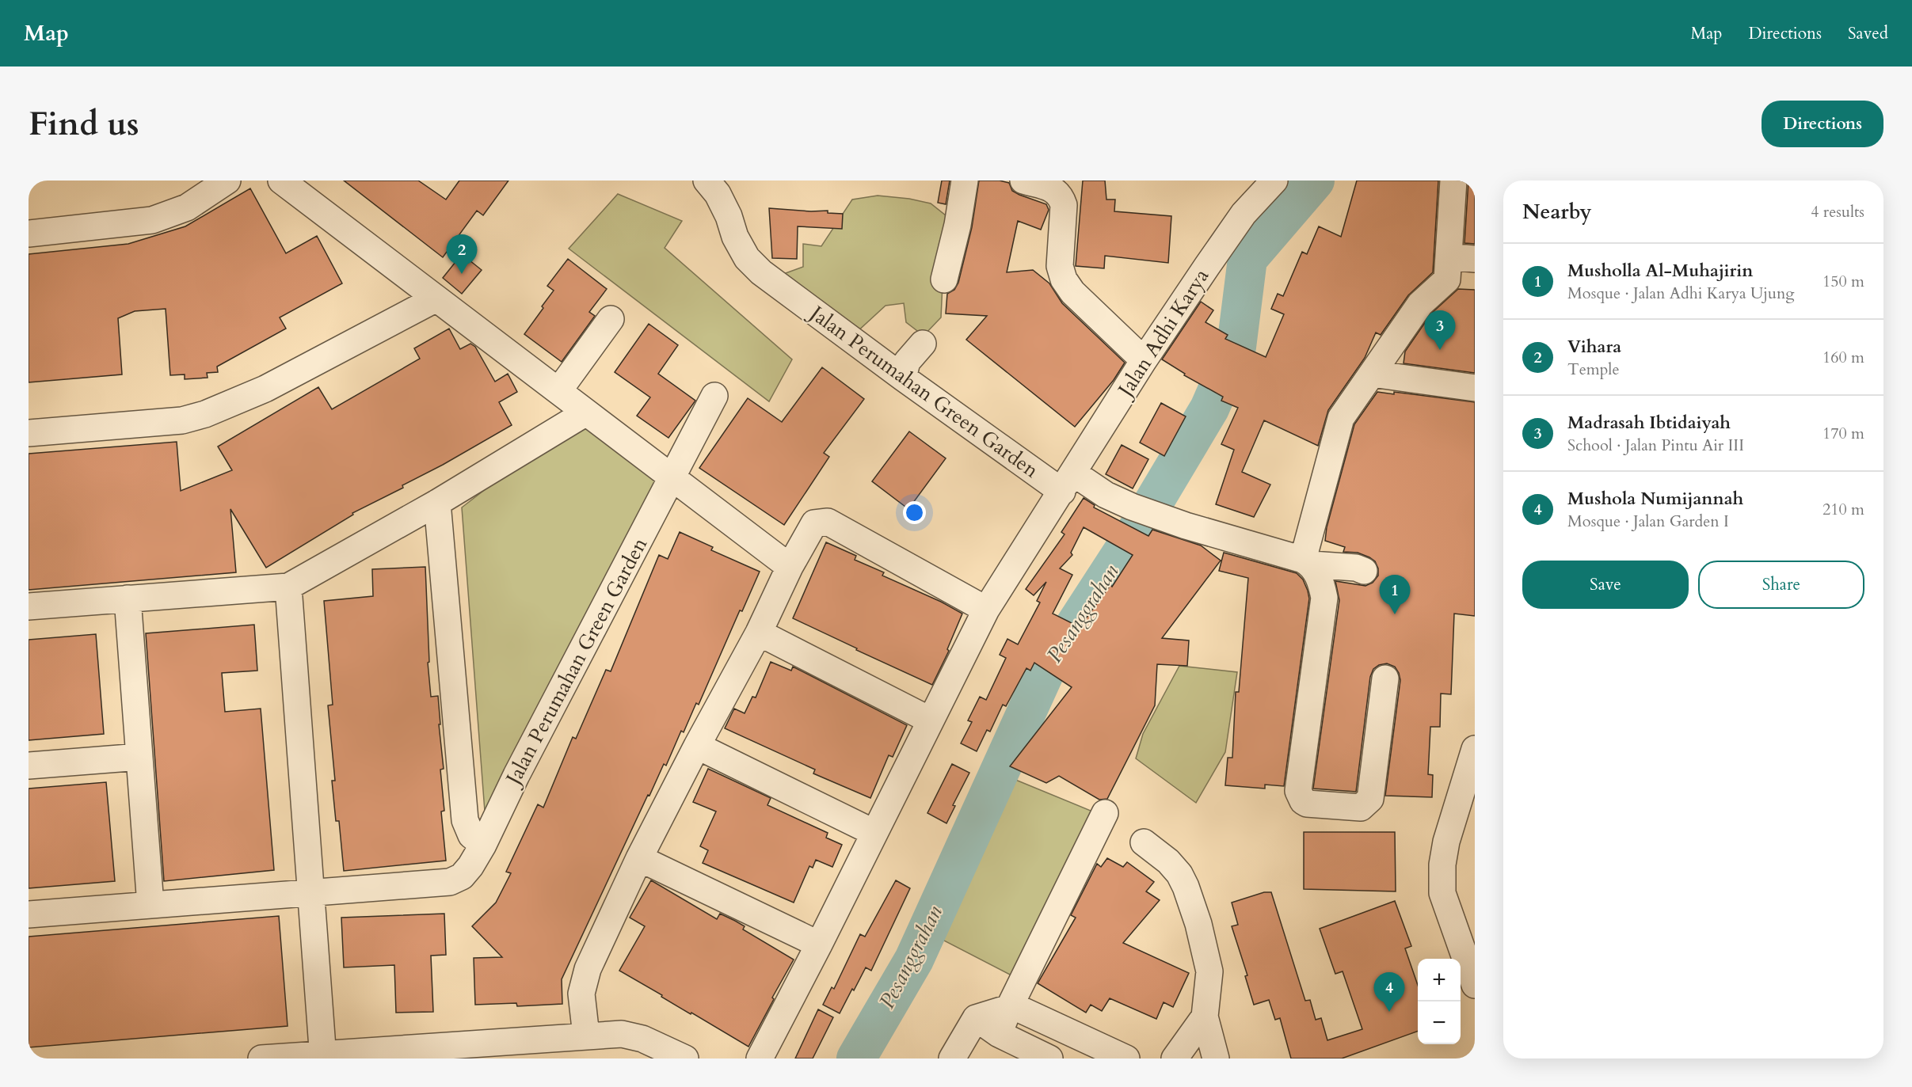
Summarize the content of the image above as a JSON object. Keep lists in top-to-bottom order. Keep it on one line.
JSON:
{"streets":{"street":["Jalan Adhi Karya","Jalan Perumahan Green Garden"]},"crossings":[["Jalan Adhi Karya","Jalan Perumahan Green Garden"]],"water":["Pesanggrahan"],"page":{"header":"Map","nav":["Map","Directions","Saved"],"buttons":["Directions",["Save","Share"]],"title":"Find us","heading":["Nearby","4 results"],"pins":["2","3","1","4"],"list":[{"mark":"1","name":"Musholla Al-Muhajirin","note":"Mosque · Jalan Adhi Karya Ujung","value":"150 m"},{"mark":"2","name":"Vihara","note":"Temple","value":"160 m"},{"mark":"3","name":"Madrasah Ibtidaiyah","note":"School · Jalan Pintu Air III","value":"170 m"},{"mark":"4","name":"Mushola Numijannah","note":"Mosque · Jalan Garden I","value":"210 m"}],"map_buttons":["+","−"]}}
